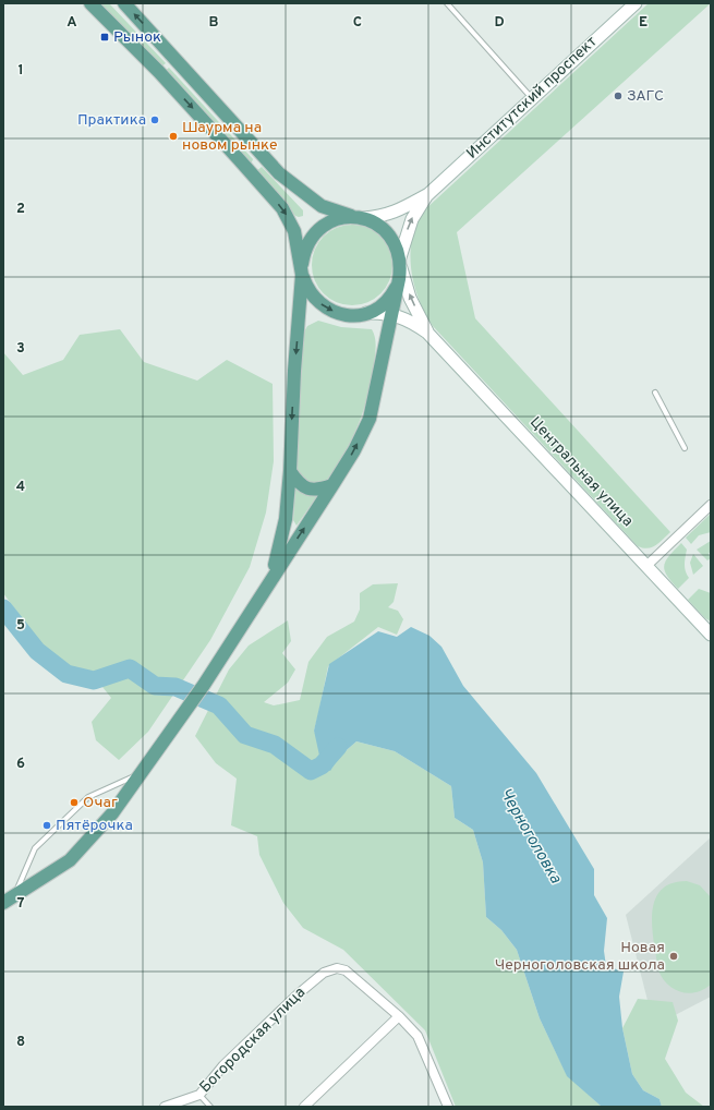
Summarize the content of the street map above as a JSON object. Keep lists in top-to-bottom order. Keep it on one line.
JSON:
{"streets":{"street":["Институтский проспект","Центральная улица","Богородская улица"]},"water":["Черноголовка"],"places":{"transit":["Рынок"],"other":["ЗАГС","Практика","Шаурма на новом рынке","Очаг","Пятёрочка","Новая Черноголовская школа"]},"grid":{"columns":["A","B","C","D","E"],"rows":["1","2","3","4","5","6","7","8"]}}
